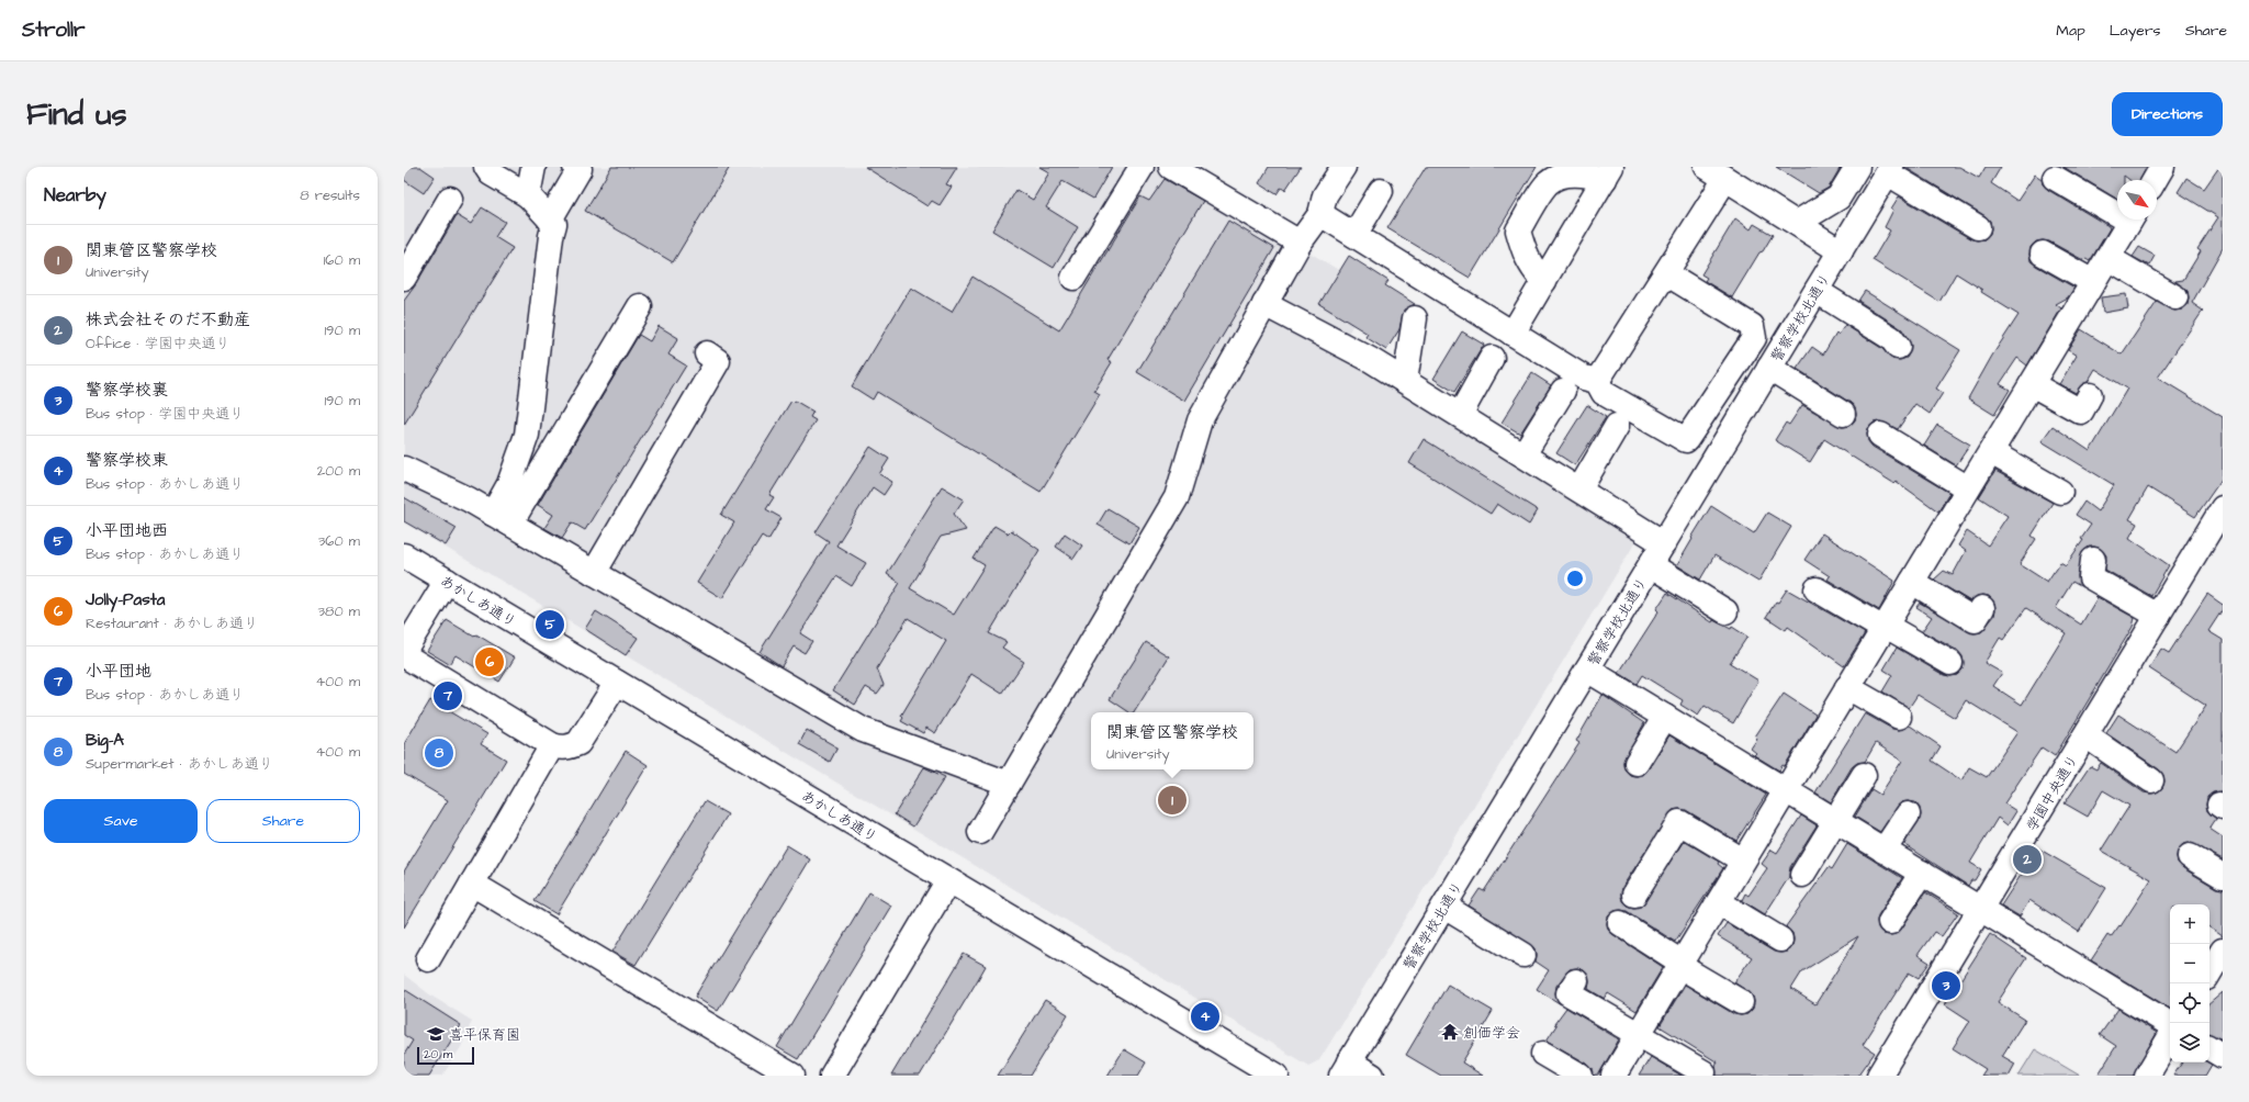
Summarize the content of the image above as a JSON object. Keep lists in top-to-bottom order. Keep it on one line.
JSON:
{"streets":{"street":["警察学校北通り","あかしあ通り","学園中央通り"]},"places":{"temple":["創価学会"],"school or university":["喜平保育園"]},"scale_bar":"20 m","north":"bottom right","page":{"header":"Strollr","nav":["Map","Layers","Share"],"buttons":["Directions",["Save","Share"]],"title":"Find us","heading":["Nearby","8 results"],"list":[{"mark":"1","name":"関東管区警察学校","note":"University","value":"160 m"},{"mark":"2","name":"株式会社そのだ不動産","note":"Office · 学園中央通り","value":"190 m"},{"mark":"3","name":"警察学校裏","note":"Bus stop · 学園中央通り","value":"190 m"},{"mark":"4","name":"警察学校東","note":"Bus stop · あかしあ通り","value":"200 m"},{"mark":"5","name":"小平団地西","note":"Bus stop · あかしあ通り","value":"360 m"},{"mark":"6","name":"Jolly-Pasta","note":"Restaurant · あかしあ通り","value":"380 m"},{"mark":"7","name":"小平団地","note":"Bus stop · あかしあ通り","value":"400 m"},{"mark":"8","name":"Big-A","note":"Supermarket · あかしあ通り","value":"400 m"}],"pins":["5","6","7","8","1","2","3","4"],"popup":["関東管区警察学校","University"],"map_buttons":["+","−"],"scale":"20 m"}}
